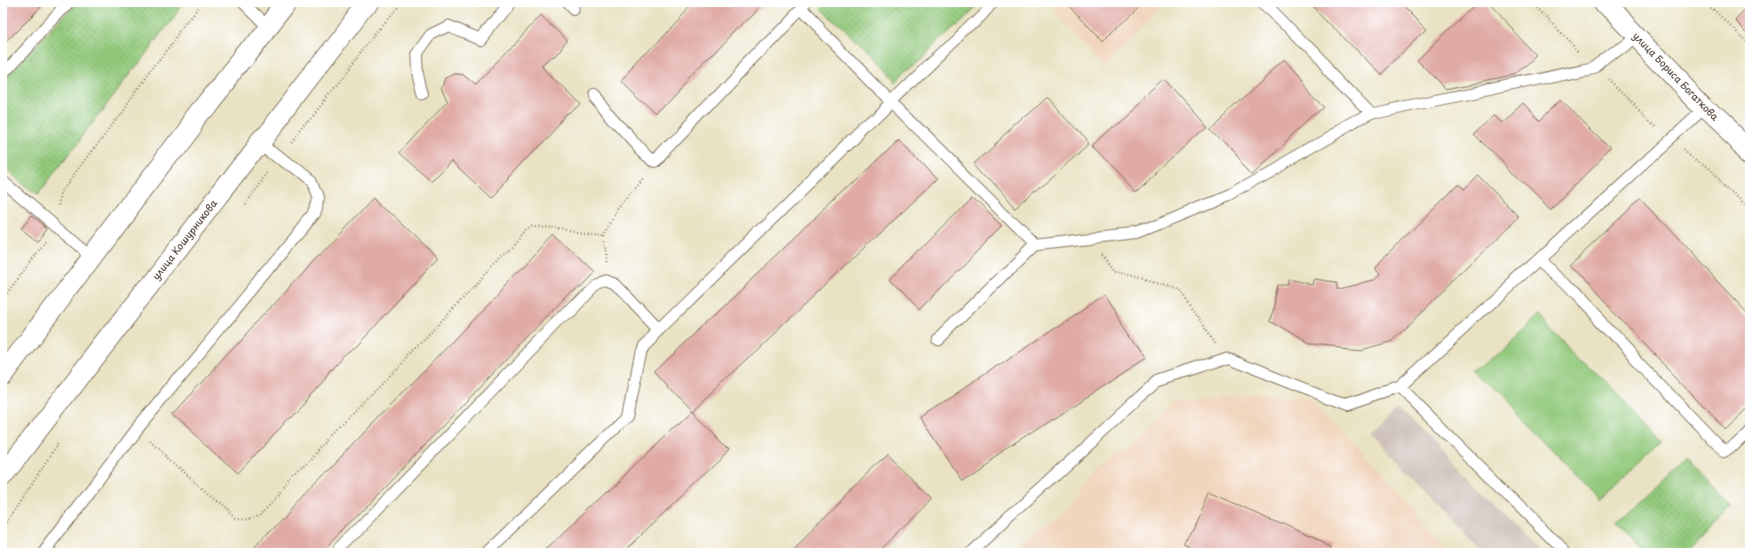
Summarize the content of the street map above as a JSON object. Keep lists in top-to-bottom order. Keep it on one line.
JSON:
{"streets":{"main road":["улица Бориса Богаткова","улица Кошурникова"]}}
